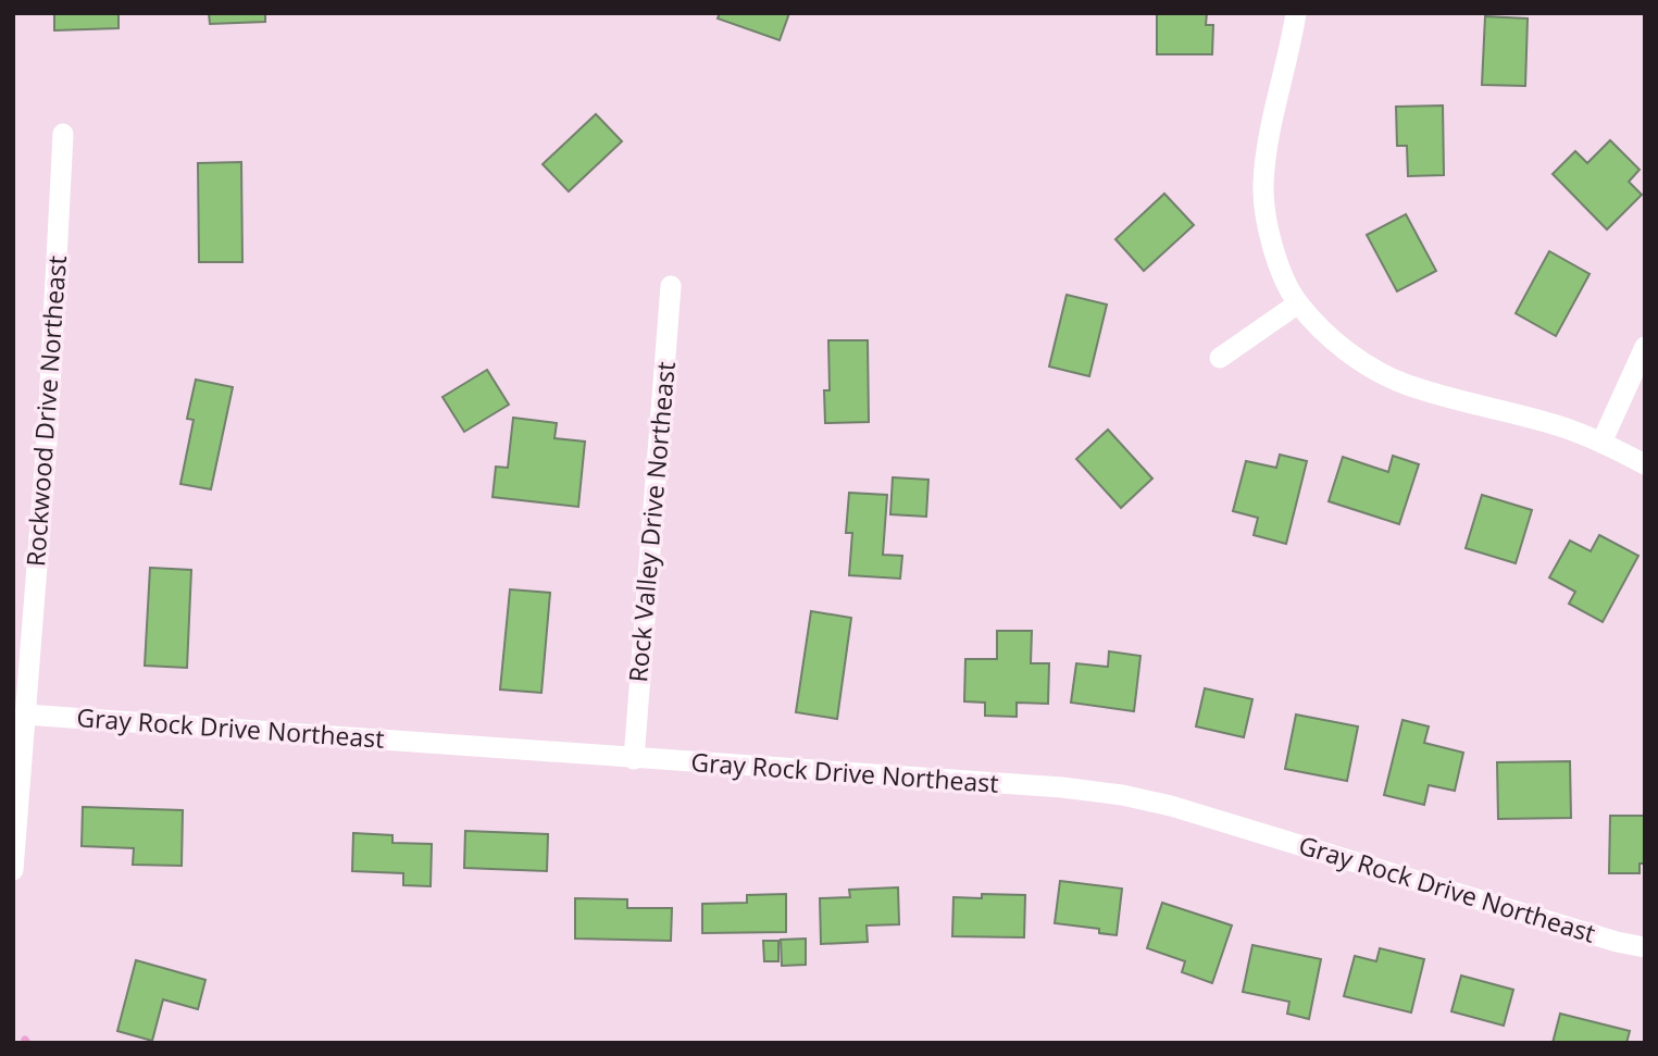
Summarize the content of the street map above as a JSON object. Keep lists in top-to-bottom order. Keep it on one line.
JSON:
{"streets":{"street":["Rockwood Drive Northeast","Rock Valley Drive Northeast","Gray Rock Drive Northeast"]},"crossings":[["Rockwood Drive Northeast","Gray Rock Drive Northeast"],["Rock Valley Drive Northeast","Gray Rock Drive Northeast"]]}
